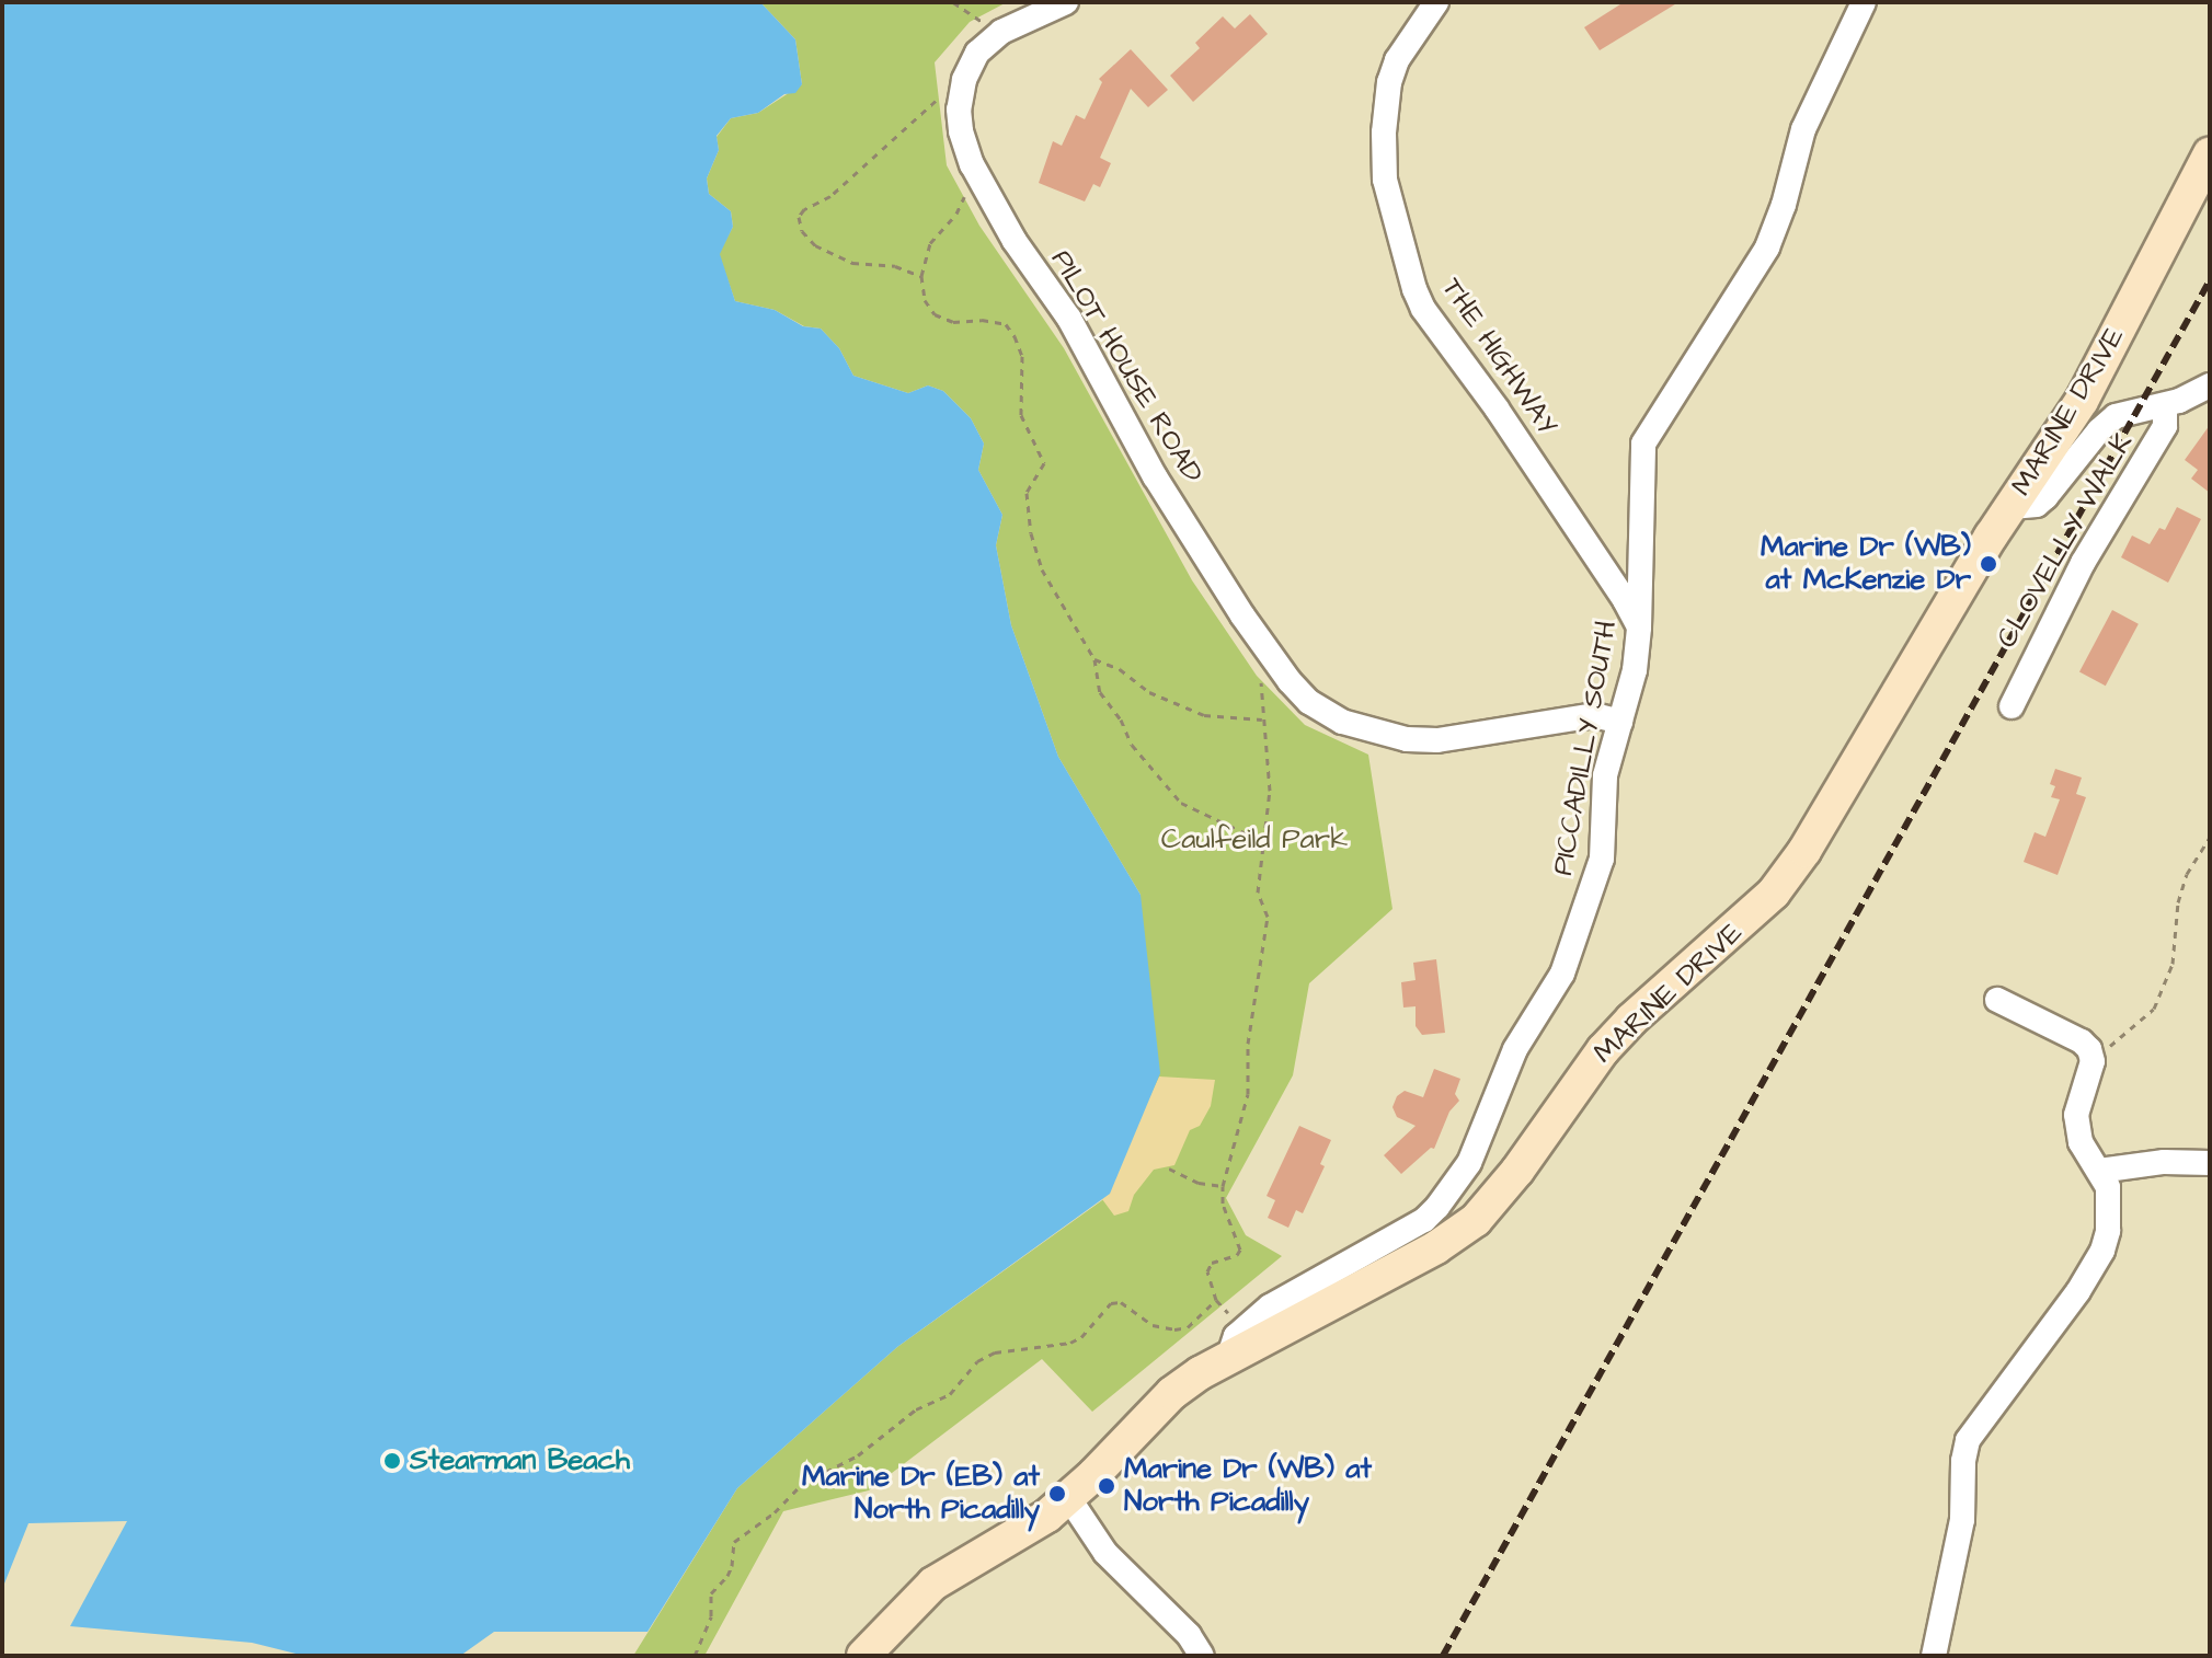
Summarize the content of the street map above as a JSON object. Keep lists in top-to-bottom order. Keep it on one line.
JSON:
{"streets":{"main road":["MARINE DRIVE"],"street":["THE HIGHWAY","PILOT HOUSE ROAD","CLOVELLY WALK","PICCADILLY SOUTH"]},"crossings":[["THE HIGHWAY","PICCADILLY SOUTH"],["PILOT HOUSE ROAD","PICCADILLY SOUTH"],["MARINE DRIVE","PICCADILLY SOUTH"]],"parks":["Caulfeild Park"],"places":["Marine Dr (WB) at McKenzie Dr","Stearman Beach","Marine Dr (WB) at North Picadilly","Marine Dr (EB) at North Picadilly"]}
